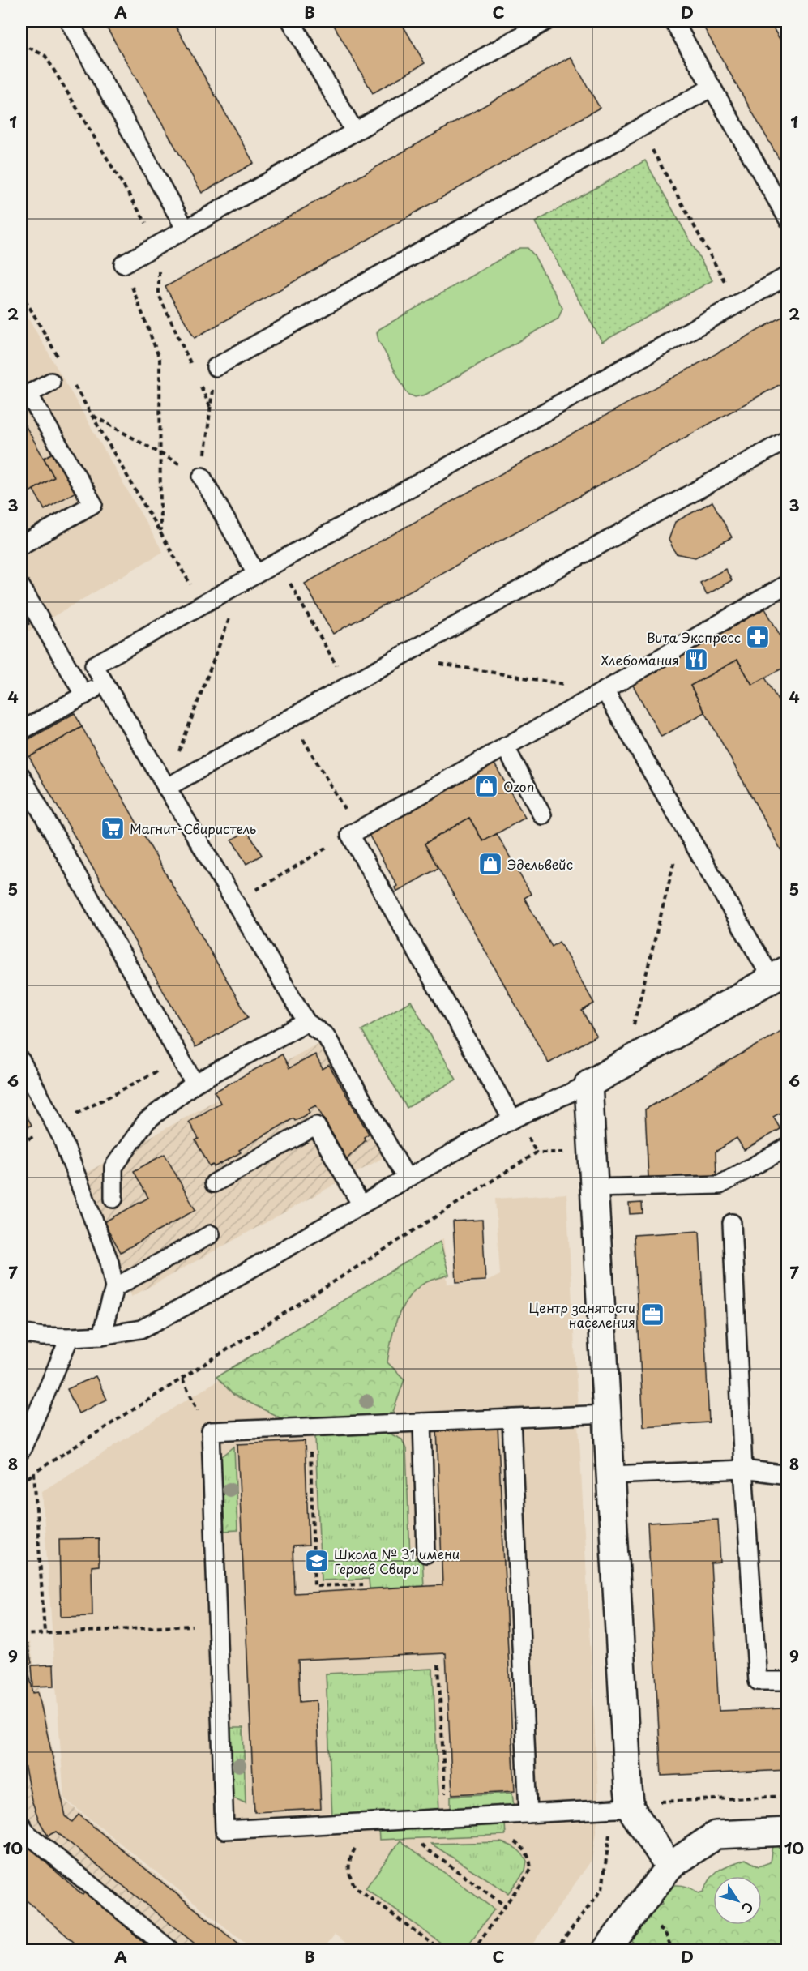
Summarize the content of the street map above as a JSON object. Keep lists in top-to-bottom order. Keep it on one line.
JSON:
{"places":{"pharmacy":["Вита Экспресс"],"restaurant":["Хлебомания"],"shop":["Ozon","Эдельвейс"],"supermarket":["Магнит-Свиристель"],"office":["Центр занятости населения"],"school or university":["Школа № 31 имени Героев Свири"]},"north":"bottom right","grid":{"columns":["A","B","C","D"],"rows":["1","2","3","4","5","6","7","8","9","10"]}}
